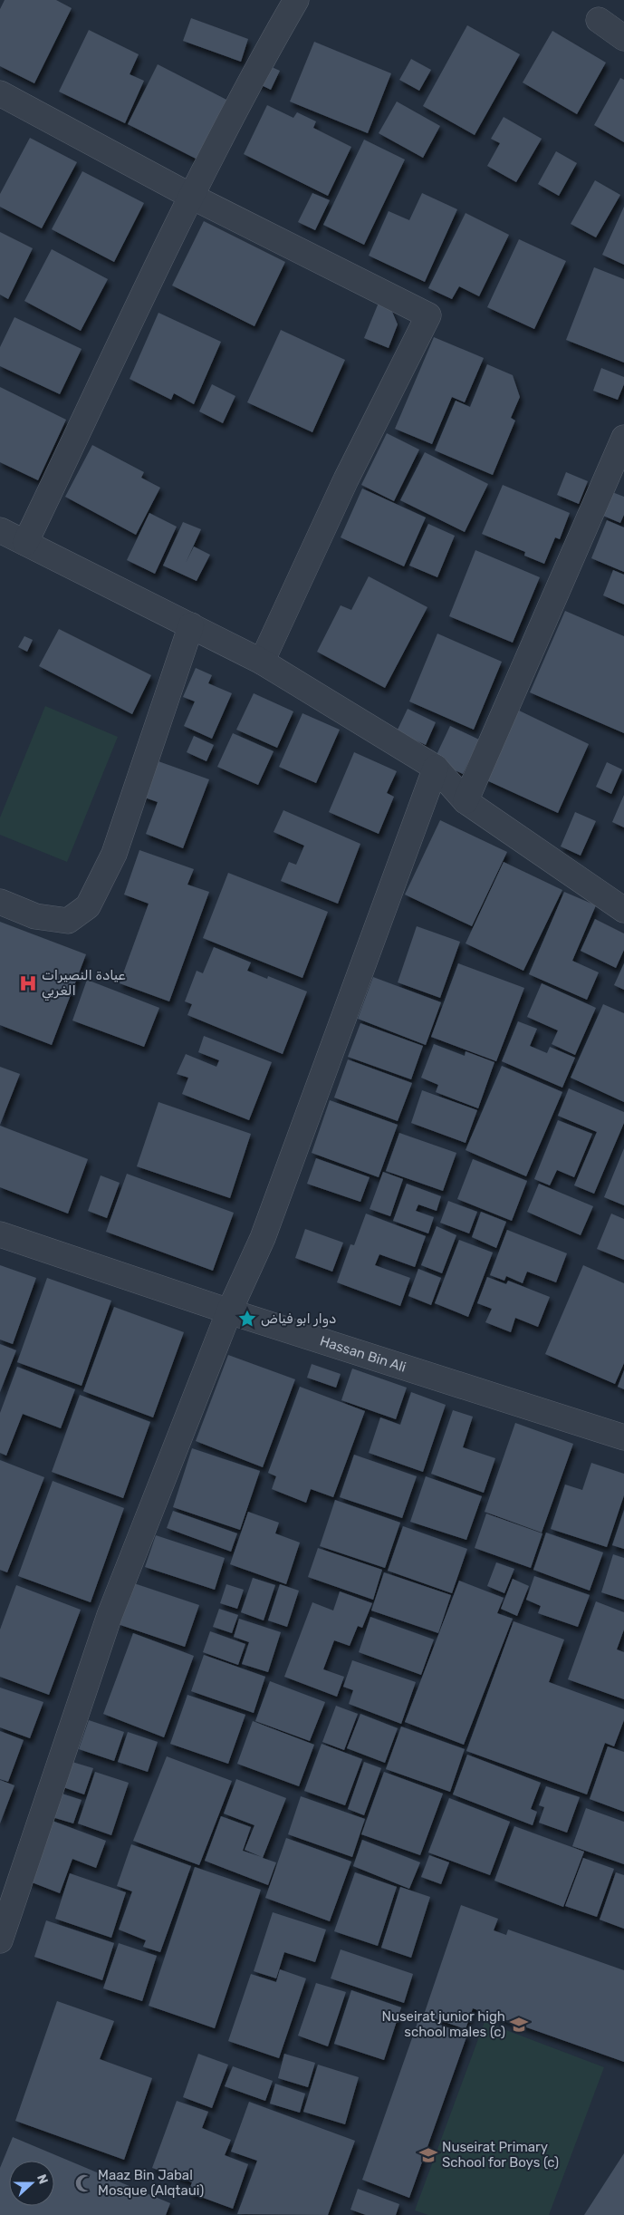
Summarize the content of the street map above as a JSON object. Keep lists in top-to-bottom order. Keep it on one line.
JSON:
{"streets":{"street":["Hassan Bin Ali"]},"places":{"hospital":["عيادة النصيرات الغربي"],"place":["دوار ابو فياض"],"school or university":["Nuseirat junior high school males (c)","Nuseirat Primary School for Boys (c)"],"mosque":["Maaz Bin Jabal Mosque (Alqtaui)"]},"north":"right"}
